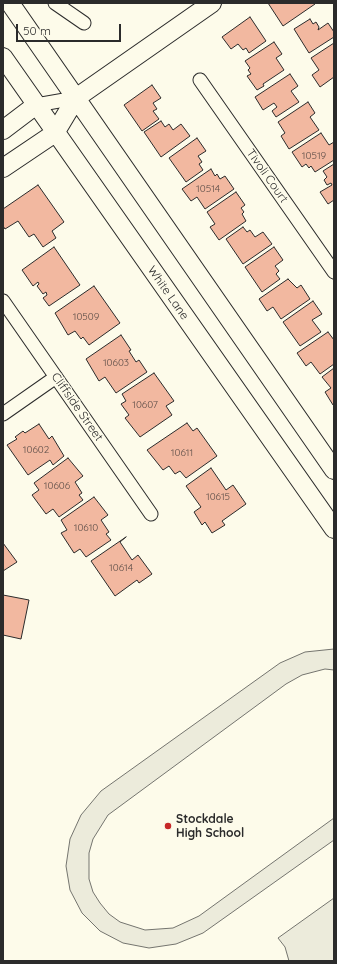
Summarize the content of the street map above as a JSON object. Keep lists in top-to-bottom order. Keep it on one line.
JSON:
{"streets":{"main road":["White Lane"],"street":["Tivoli Court","Cliffside Street"]},"places":["Stockdale High School"],"house_numbers":["10519","10514","10509","10603","10607","10602","10611","10606","10615","10610","10614"],"scale_bar":"50 m"}
